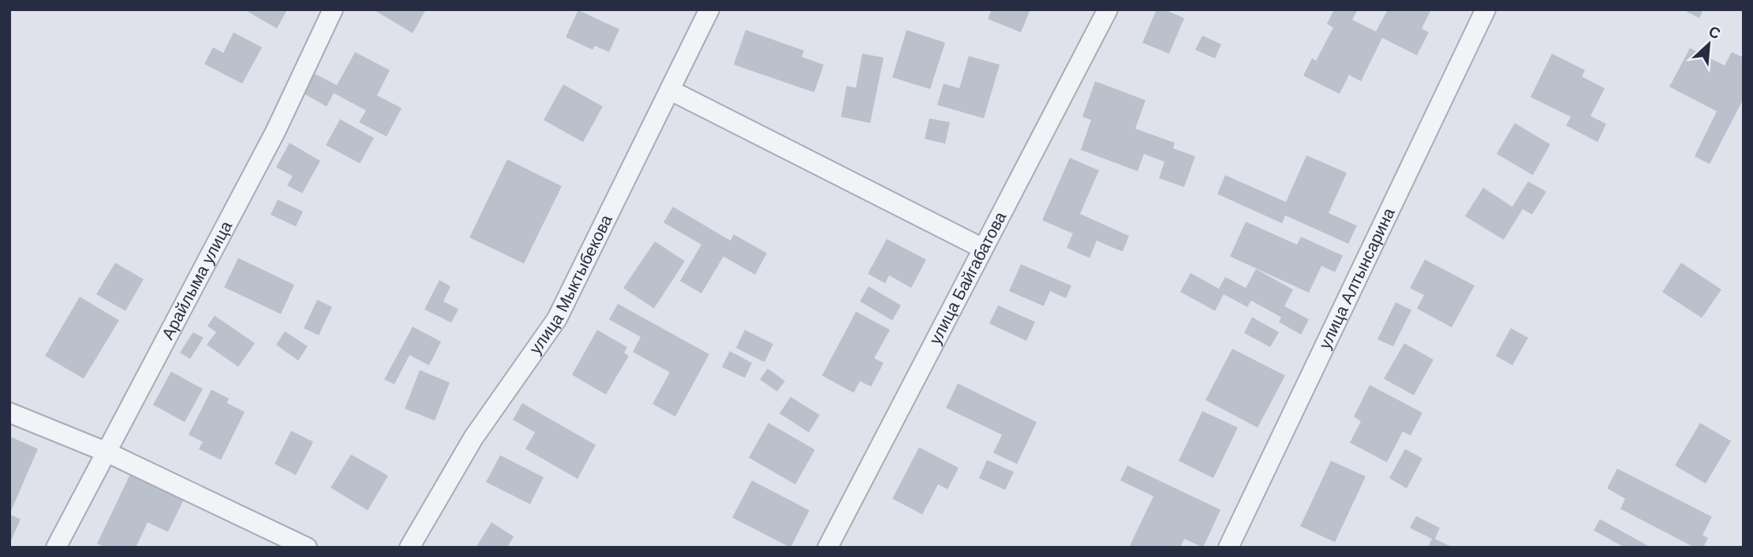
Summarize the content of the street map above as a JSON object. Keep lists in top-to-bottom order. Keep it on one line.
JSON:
{"streets":{"street":["улица Байгабатова","улица Алтынсарина","Арайлыма улица","улица Мыктыбекова"]},"north":"top right"}
